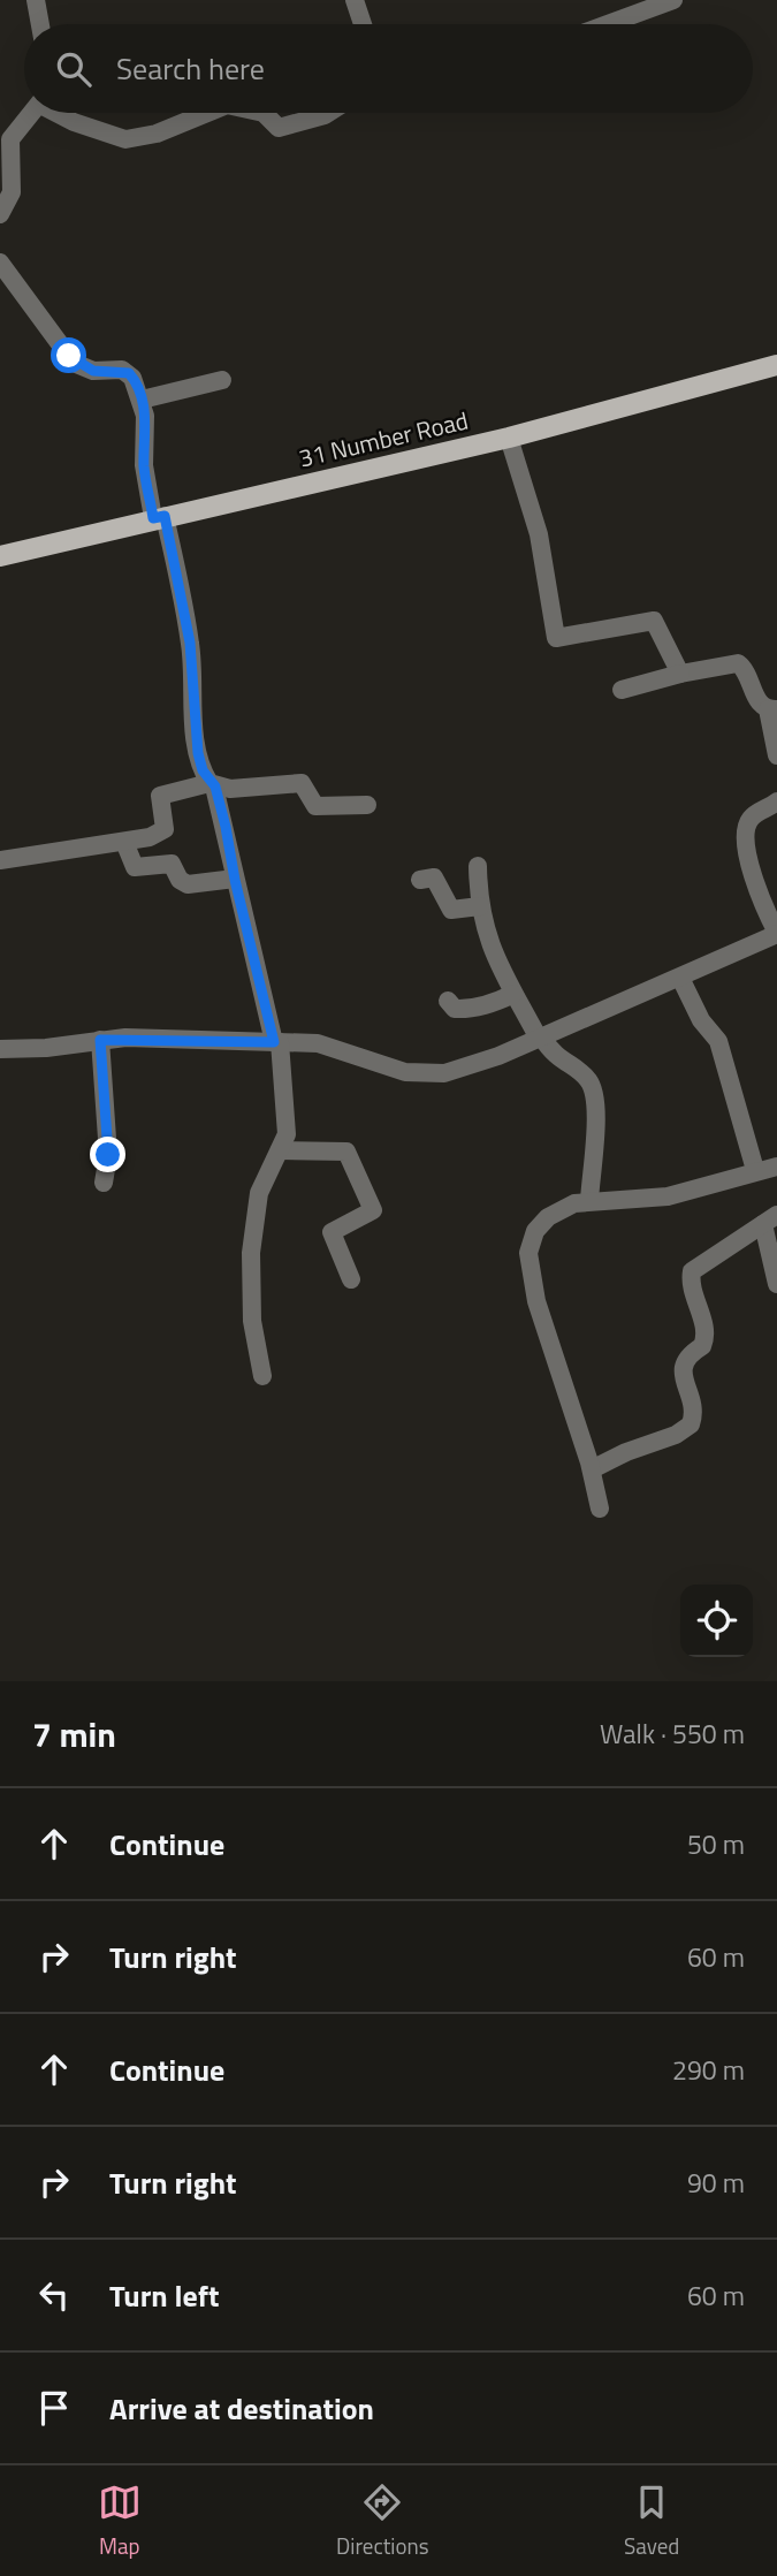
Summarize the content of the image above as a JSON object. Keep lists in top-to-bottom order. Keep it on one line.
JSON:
{"streets":{"main road":["31 Number Road"]},"page":{"search":"Search here","heading":["7 min","Walk · 550 m"],"list":[["Continue","50 m"],["Turn right","60 m"],["Continue","290 m"],["Turn right","90 m"],["Turn left","60 m"],"Arrive at destination"],"nav":["Map","Directions","Saved"]}}
